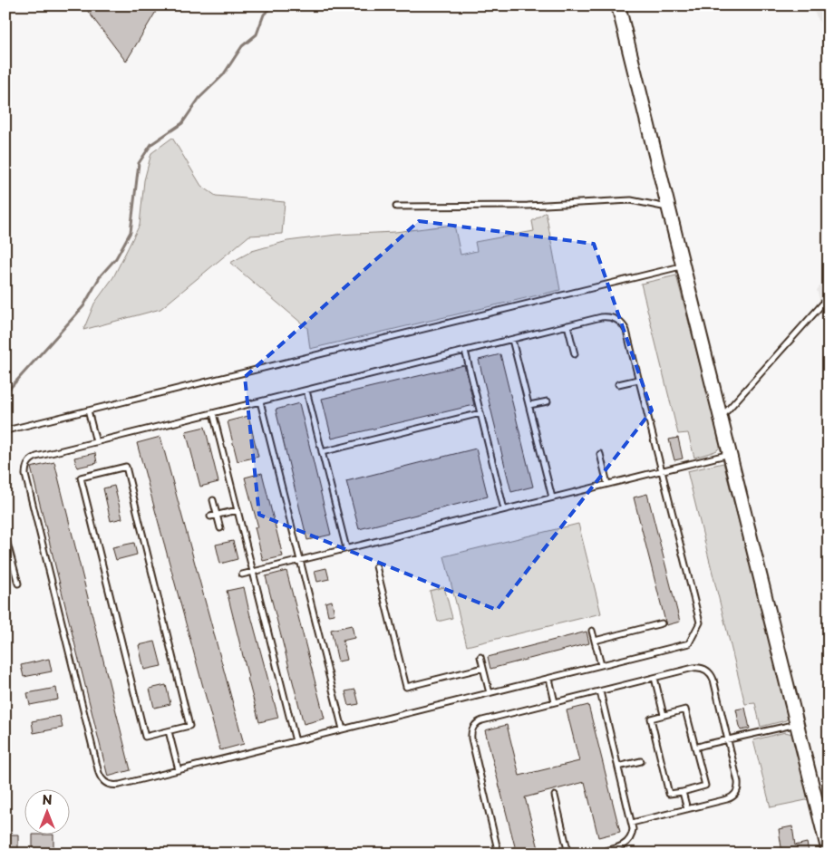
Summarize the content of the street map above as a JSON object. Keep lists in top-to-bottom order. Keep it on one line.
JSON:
{"north":"top"}
